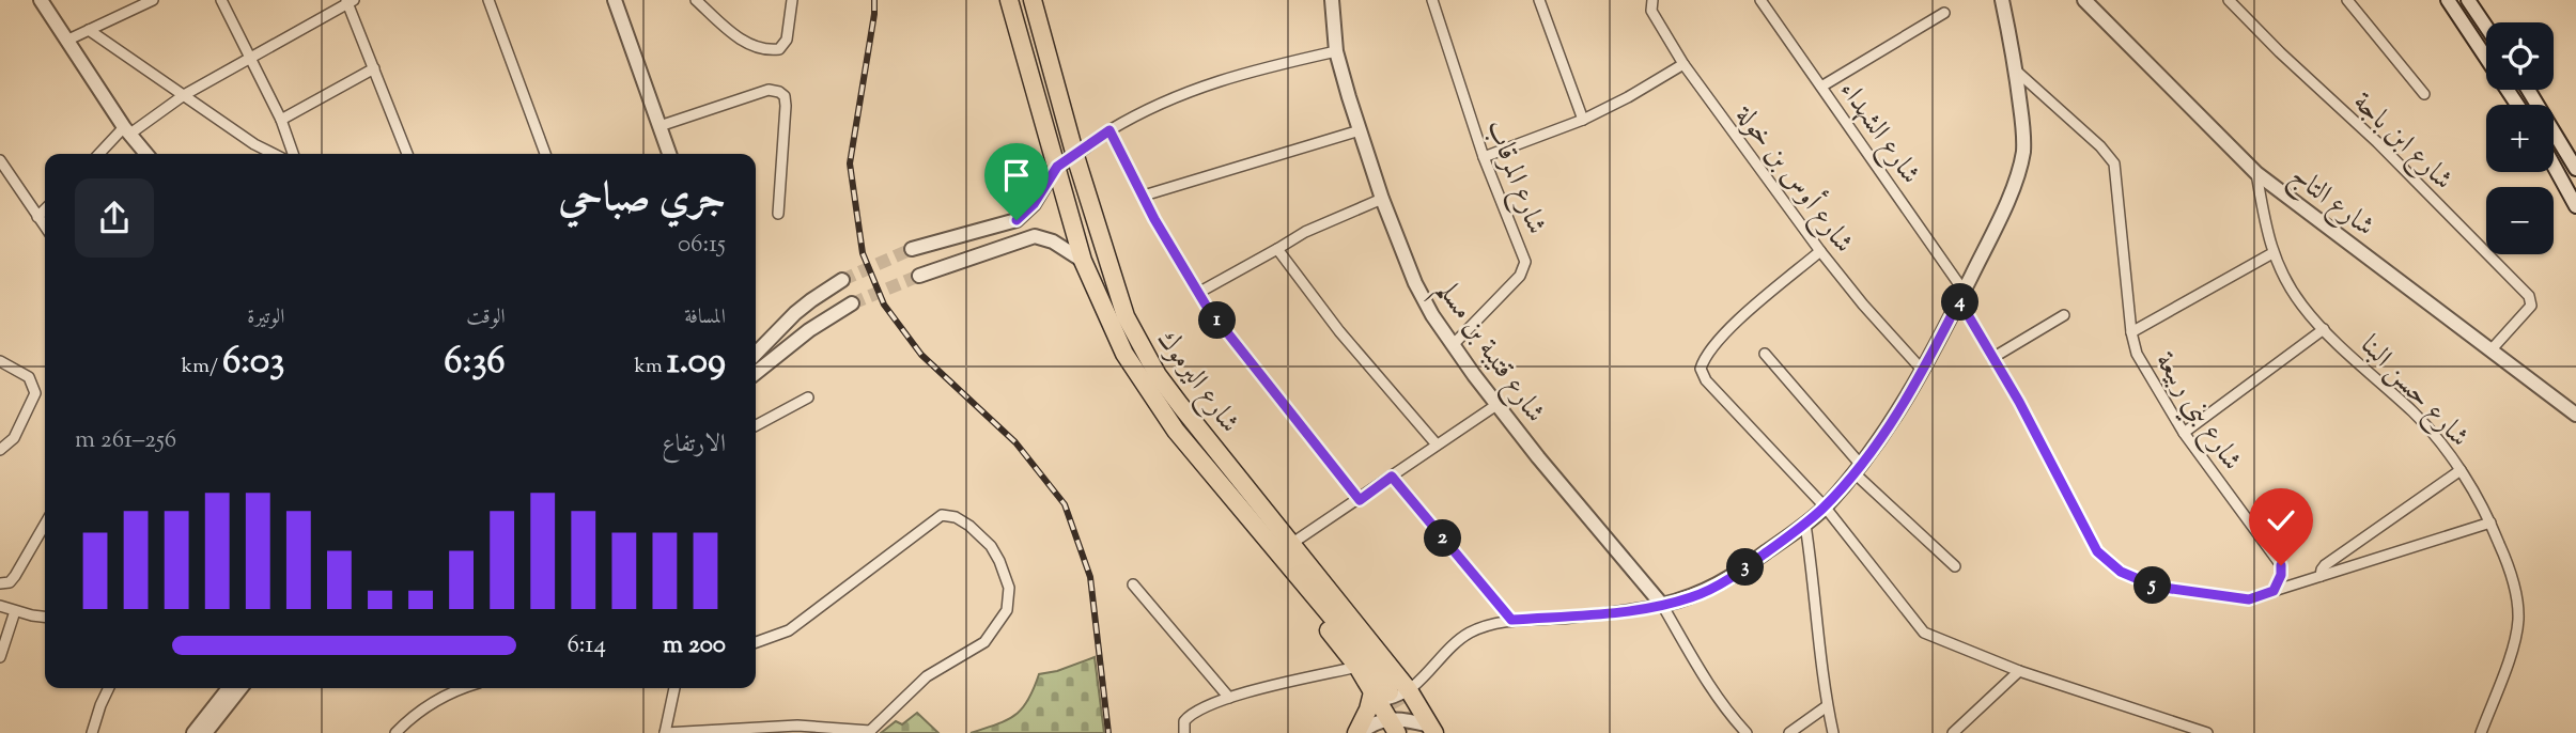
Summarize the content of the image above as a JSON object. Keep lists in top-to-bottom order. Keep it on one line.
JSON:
{"streets":{"highway":["شارع اليرموك"],"street":["شارع الشهداء","شارع ابن باجة","شارع المرقاب","شارع أوس بن خولة","شارع التاج","شارع قتيبة بن مسلم","شارع حسن البنا","شارع بني ربيعة"]},"crossings":[["شارع ابن باجة","شارع التاج"],["شارع المرقاب","شارع قتيبة بن مسلم"],["شارع التاج","شارع حسن البنا"]],"page":{"map_buttons":["+","−"],"heading":["جري صباحي","06:15"],"stats":[["المسافة","1.09 km"],["الوقت","6:36"],["الوتيرة","6:03 /km"]],"pins":["4","1","2","3","5"],"chart":["الارتفاع","256–261 m"],"list":[{"name":"200 m","note":"6:14"}]}}
